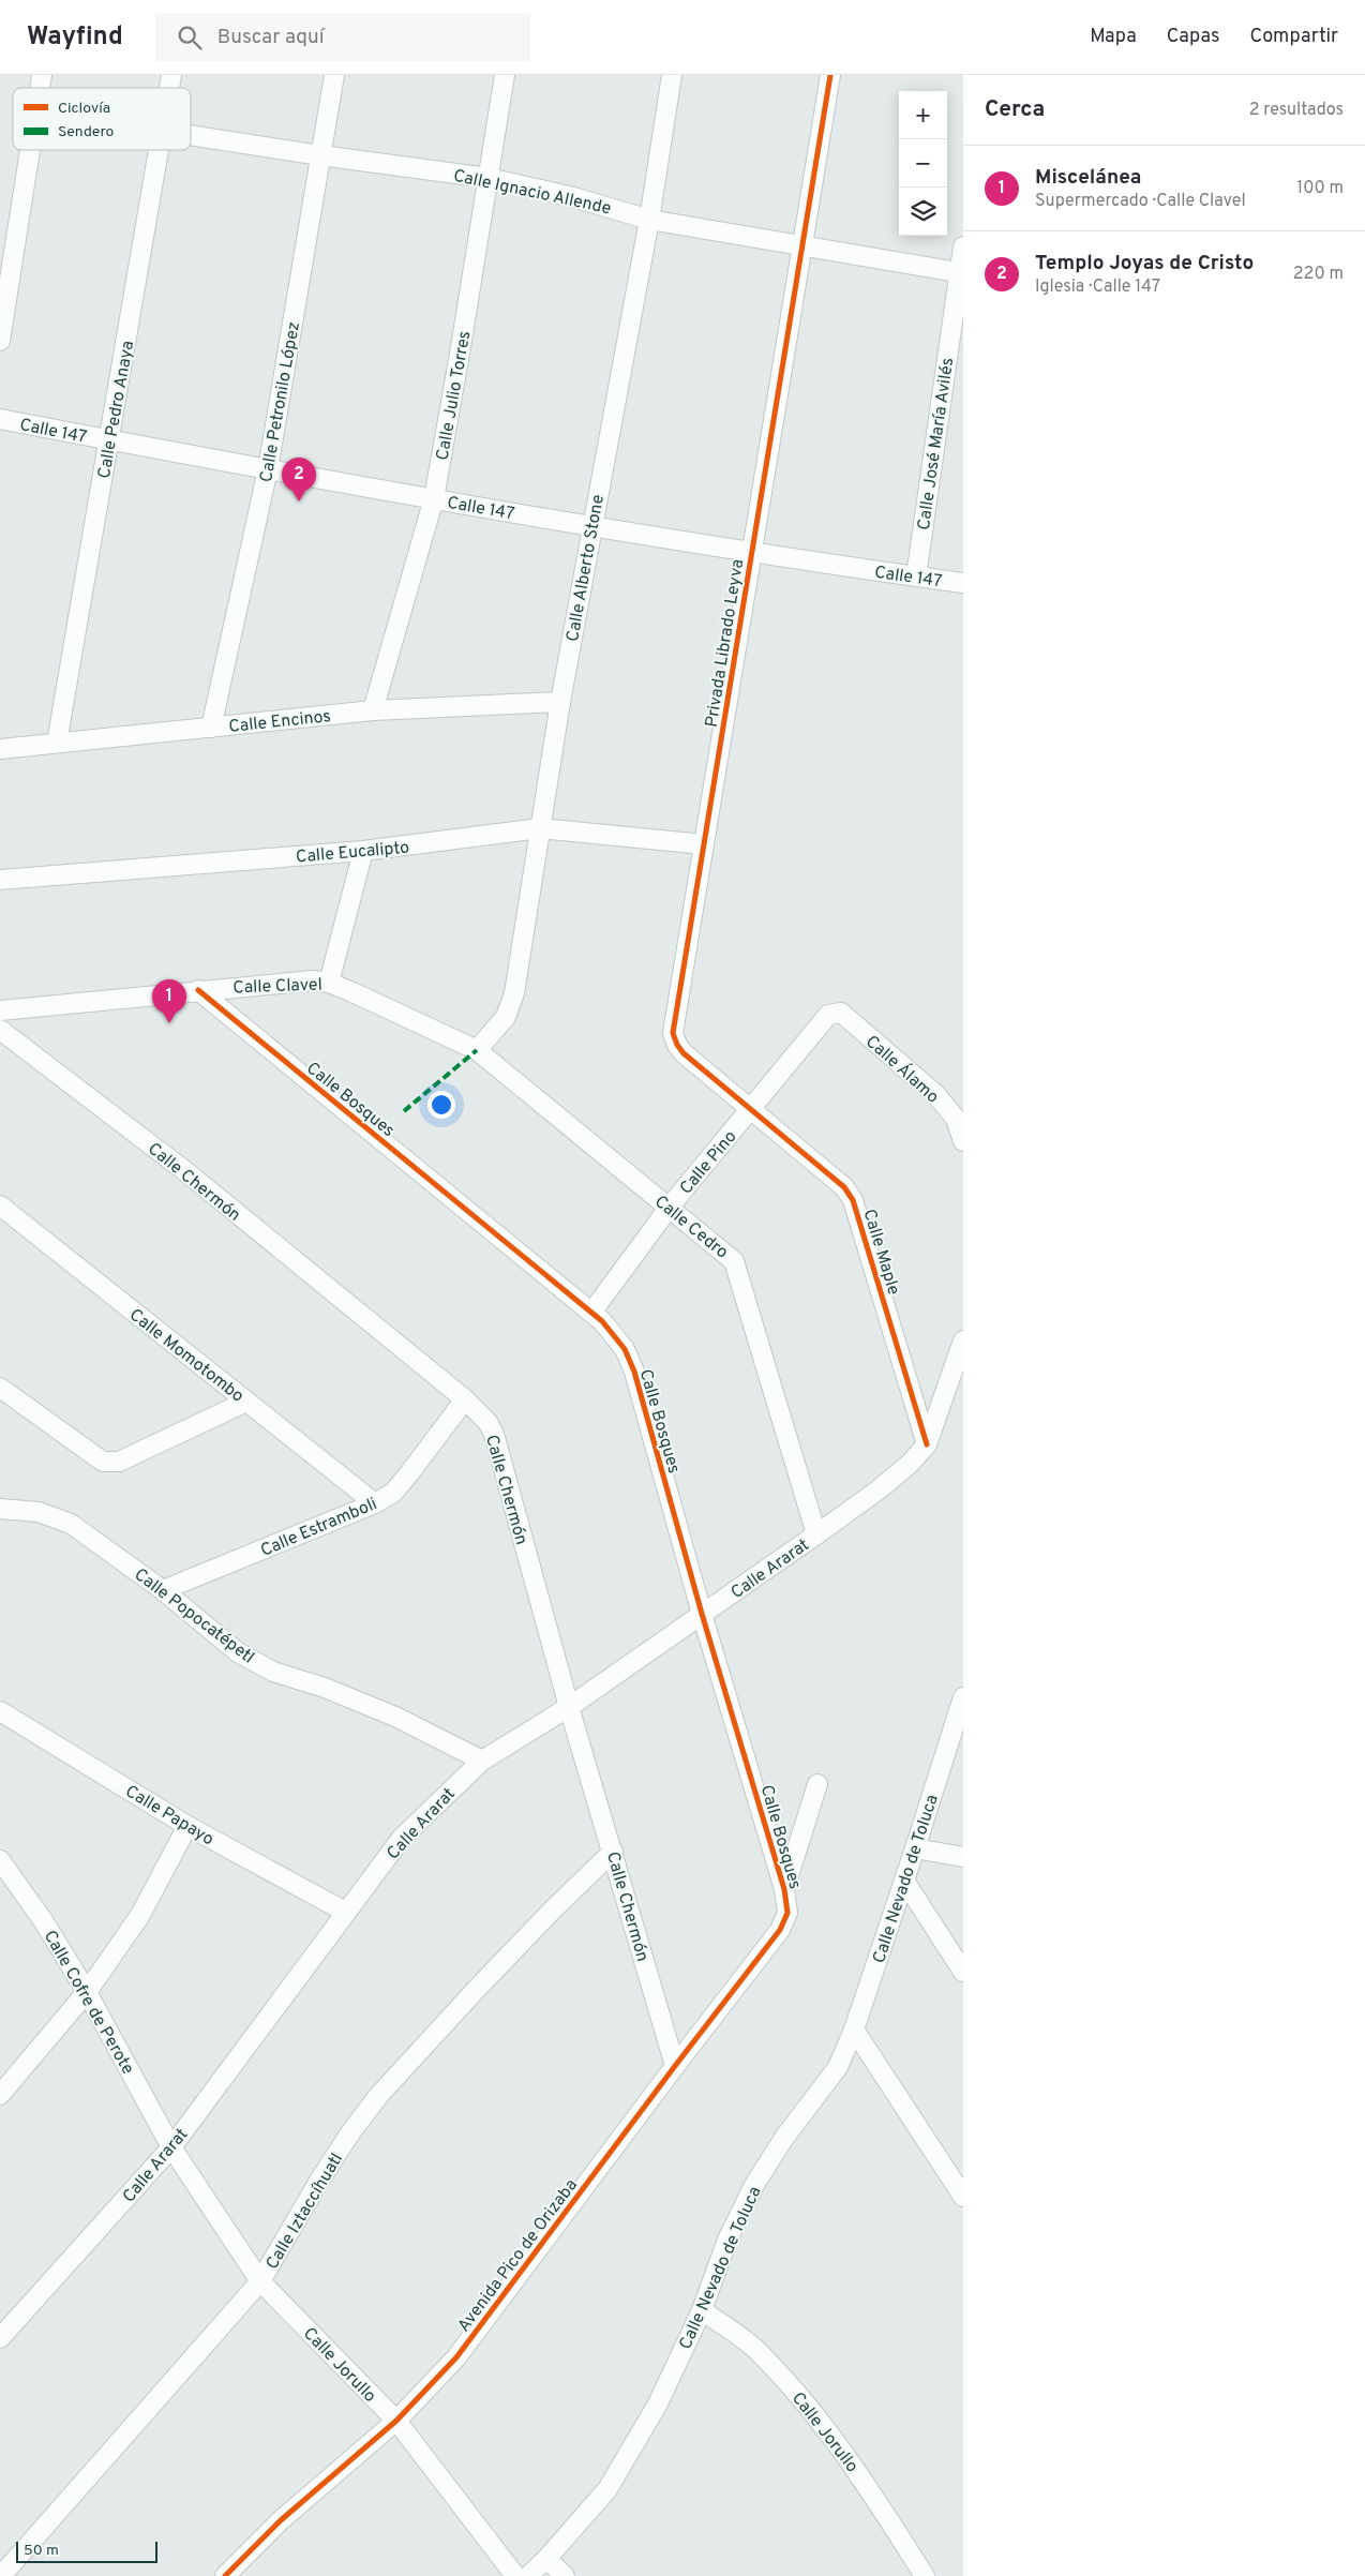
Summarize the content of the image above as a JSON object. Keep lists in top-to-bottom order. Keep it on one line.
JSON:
{"streets":{"street":["Calle Ignacio Allende","Calle Julio Torres","Calle Petronilo López","Calle Pedro Anaya","Calle 147","Calle José María Avilés","Calle Alberto Stone","Privada Librado Leyva","Calle Encinos","Calle Eucalipto","Calle Clavel","Calle Álamo","Calle Bosques","Calle Pino","Calle Chermón","Calle Cedro","Calle Maple","Calle Momotombo","Calle Estramboli","Calle Ararat","Calle Popocatépetl","Calle Papayo","Calle Nevado de Toluca","Calle Cofre de Perote","Calle Iztaccíhuatl","Avenida Pico de Orizaba","Calle Jorullo"]},"crossings":[["Calle Ignacio Allende","Calle Julio Torres"],["Calle Ignacio Allende","Calle Petronilo López"],["Calle Ignacio Allende","Calle José María Avilés"],["Calle Ignacio Allende","Calle Alberto Stone"],["Calle Ignacio Allende","Privada Librado Leyva"],["Calle Julio Torres","Calle 147"],["Calle Julio Torres","Calle Encinos"],["Calle Petronilo López","Calle 147"],["Calle Petronilo López","Calle Encinos"],["Calle Pedro Anaya","Calle 147"],["Calle Pedro Anaya","Calle Encinos"],["Calle 147","Calle José María Avilés"],["Calle 147","Calle Alberto Stone"],["Calle 147","Privada Librado Leyva"],["Calle Alberto Stone","Calle Encinos"],["Calle Alberto Stone","Calle Eucalipto"],["Calle Alberto Stone","Calle Clavel"],["Calle Alberto Stone","Calle Cedro"],["Privada Librado Leyva","Calle Eucalipto"],["Privada Librado Leyva","Calle Maple"],["Calle Clavel","Calle Bosques"],["Calle Clavel","Calle Cedro"],["Calle Álamo","Calle Pino"],["Calle Bosques","Calle Pino"],["Calle Bosques","Calle Ararat"],["Calle Bosques","Avenida Pico de Orizaba"],["Calle Pino","Calle Cedro"],["Calle Pino","Calle Maple"],["Calle Chermón","Calle Estramboli"],["Calle Chermón","Calle Ararat"],["Calle Chermón","Calle Iztaccíhuatl"],["Calle Chermón","Avenida Pico de Orizaba"],["Calle Cedro","Calle Ararat"],["Calle Maple","Calle Ararat"],["Calle Momotombo","Calle Estramboli"],["Calle Estramboli","Calle Popocatépetl"],["Calle Ararat","Calle Popocatépetl"],["Calle Ararat","Calle Papayo"],["Calle Ararat","Calle Cofre de Perote"],["Calle Ararat","Calle Jorullo"],["Calle Nevado de Toluca","Calle Jorullo"],["Calle Cofre de Perote","Calle Jorullo"],["Calle Iztaccíhuatl","Calle Jorullo"],["Avenida Pico de Orizaba","Calle Jorullo"]],"legend":["Ciclovía","Sendero"],"scale_bar":"50 m","page":{"header":"Wayfind","search":"Buscar aquí","nav":["Mapa","Capas","Compartir"],"heading":["Cerca","2 resultados"],"map_buttons":["+","−"],"list":[{"mark":"1","name":"Miscelánea","note":"Supermercado · Calle Clavel","value":"100 m"},{"mark":"2","name":"Templo Joyas de Cristo","note":"Iglesia · Calle 147","value":"220 m"}],"pins":["2","1"],"scale":"50 m"}}
